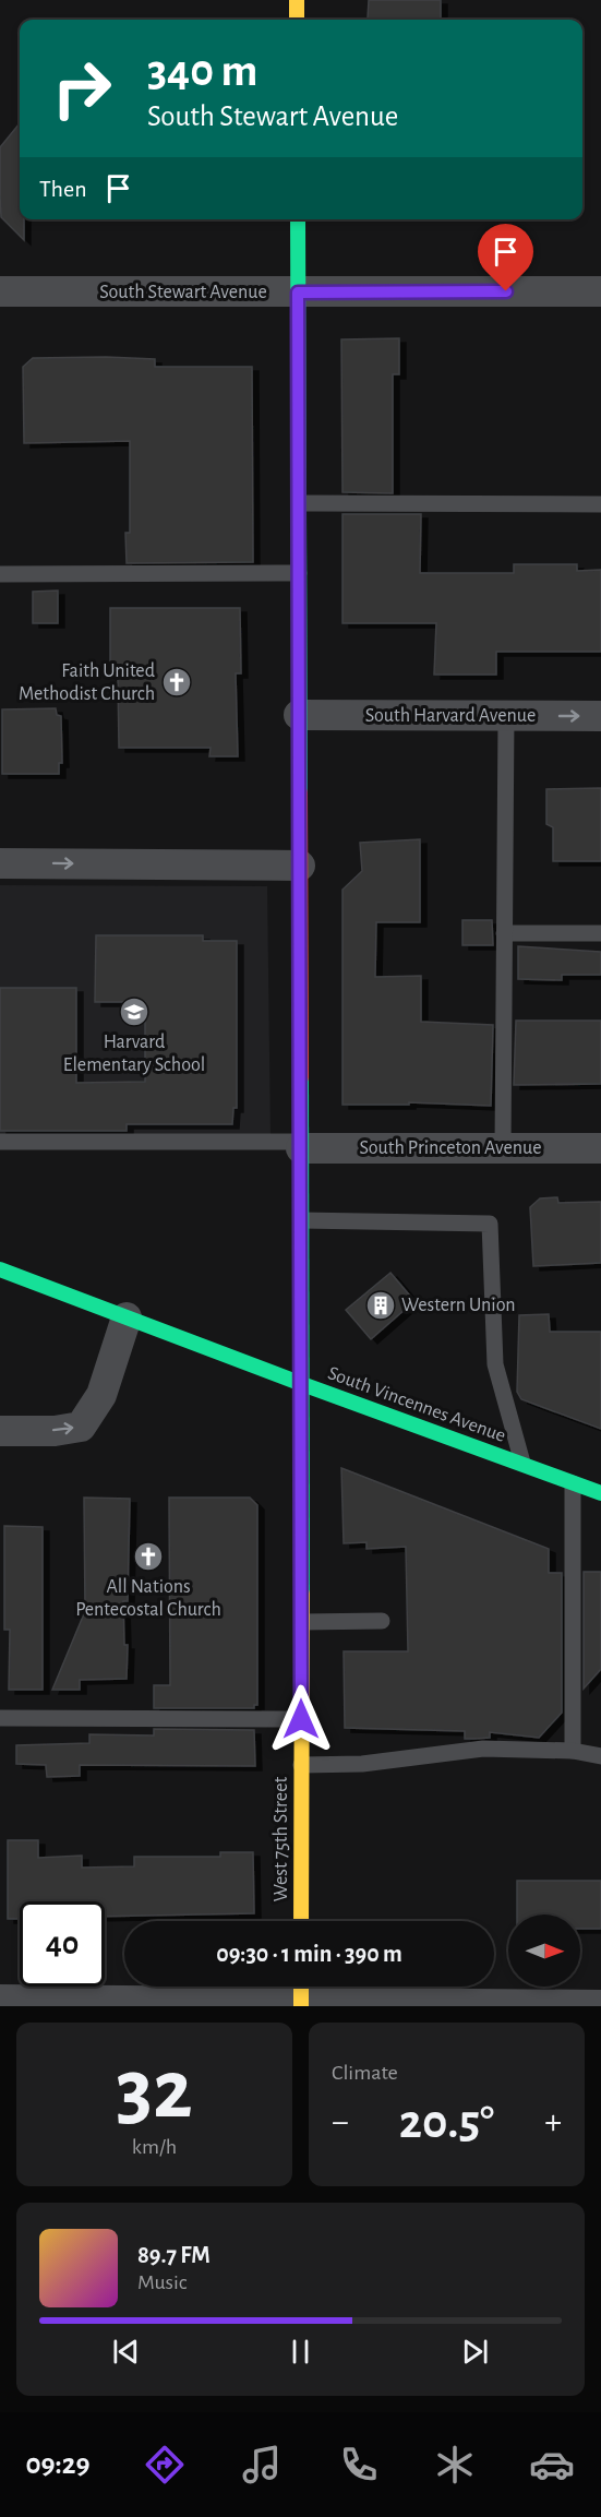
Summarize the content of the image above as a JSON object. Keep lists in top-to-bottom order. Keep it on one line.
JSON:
{"streets":{"street":["South Stewart Avenue","South Harvard Avenue","South Princeton Avenue","South Vincennes Avenue","West 75th Street"]},"crossings":[["South Stewart Avenue","West 75th Street"],["South Harvard Avenue","West 75th Street"],["South Princeton Avenue","West 75th Street"],["South Vincennes Avenue","West 75th Street"]],"places":{"church":["Faith United Methodist Church","All Nations Pentecostal Church"],"school or university":["Harvard Elementary School"],"building":["Western Union"]},"north":"right","page":{"turn":["340 m","South Stewart Avenue"],"then":"Then","limit":"40","trip":"09:30 · 1 min · 390 m","tile":[["32","km/h"],"Climate"],"heat":["−","20.5°","+"],"song":["89.7 FM","Music"],"tabs":"09:29"}}
